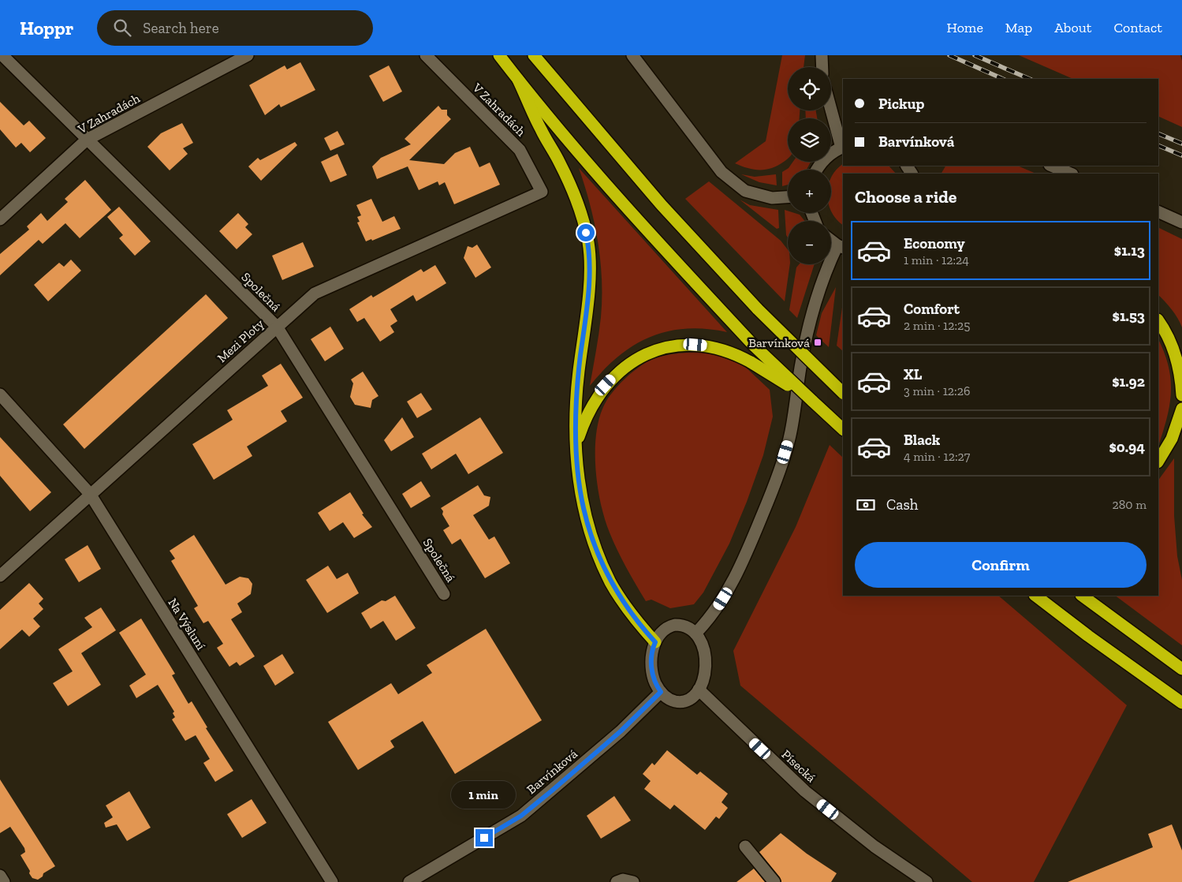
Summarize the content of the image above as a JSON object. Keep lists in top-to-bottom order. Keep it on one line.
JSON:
{"streets":{"street":["V Zahradách","Společná","Mezi Ploty","Na Výsluní","Písecká","Barvínková"]},"crossings":[["V Zahradách","Společná"],["V Zahradách","Mezi Ploty"],["Společná","Mezi Ploty"],["Mezi Ploty","Na Výsluní"],["Písecká","Barvínková"]],"places":{"transit":["Barvínková"]},"page":{"header":"Hoppr","search":"Search here","nav":["Home","Map","About","Contact"],"map_buttons":["+","−"],"banner":["Pickup","Barvínková"],"heading":"Choose a ride","list":[{"name":"Economy","note":"1 min · 12:24","value":"$1.13"},{"name":"Comfort","note":"2 min · 12:25","value":"$1.53"},{"name":"XL","note":"3 min · 12:26","value":"$1.92"},{"name":"Black","note":"4 min · 12:27","value":"$0.94"}],"pay":["Cash","280 m"],"buttons":"Confirm","bubble":"1 min"}}
